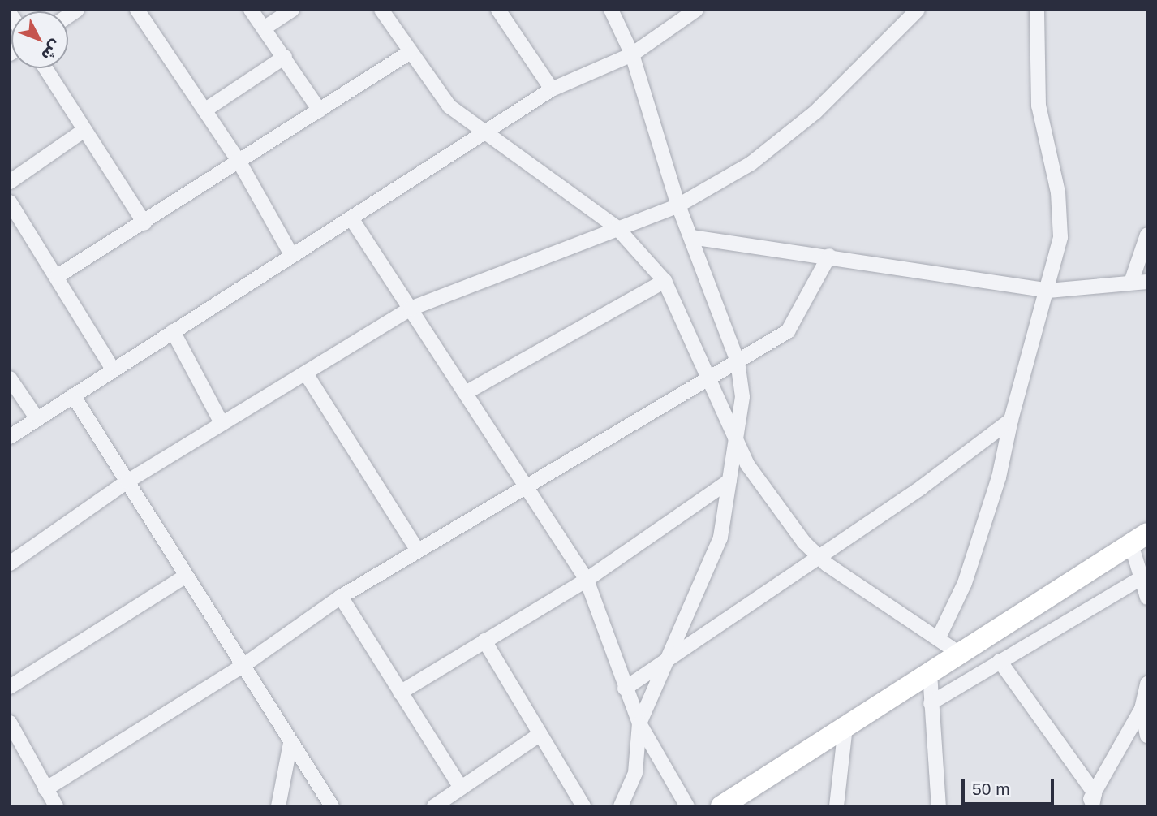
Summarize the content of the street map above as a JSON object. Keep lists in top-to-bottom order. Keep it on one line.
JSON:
{"scale_bar":"50 m","north":"bottom right"}
